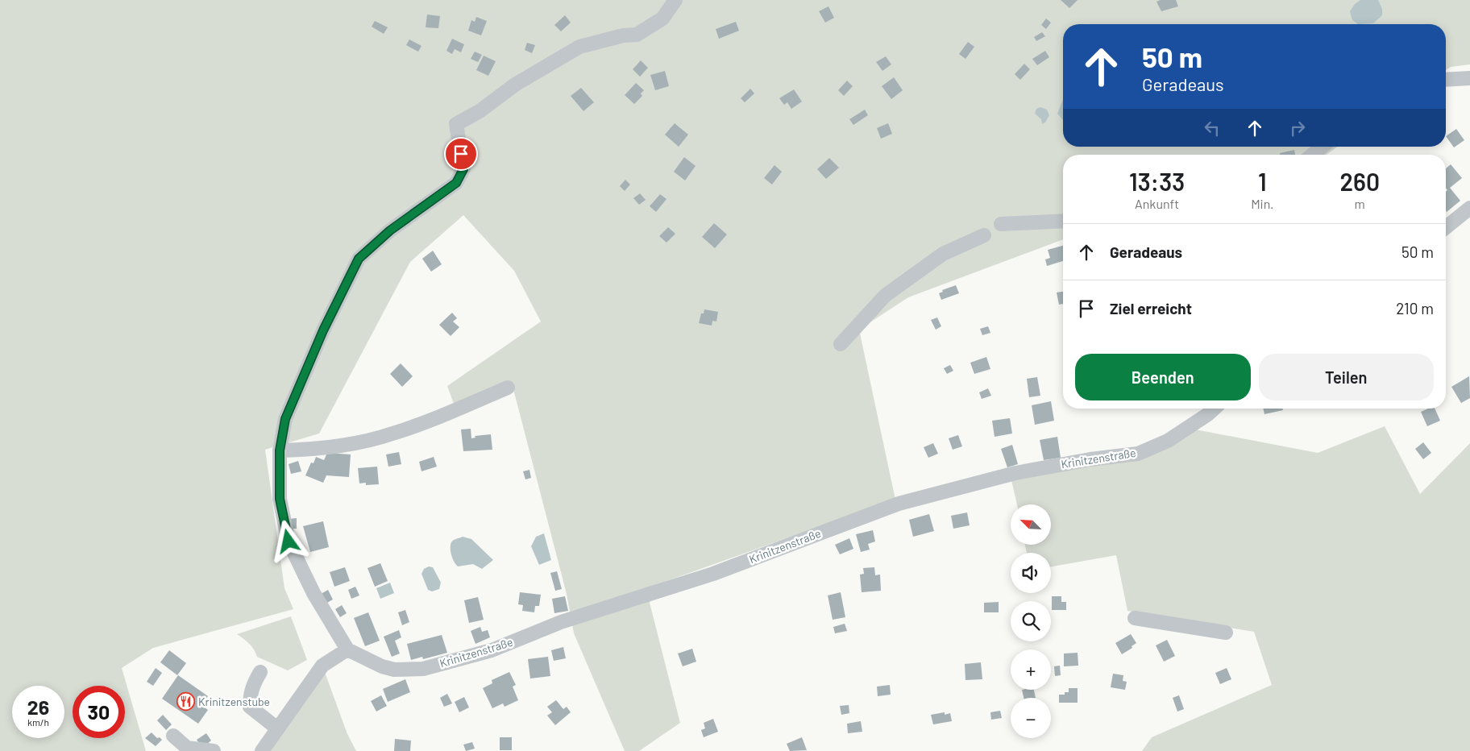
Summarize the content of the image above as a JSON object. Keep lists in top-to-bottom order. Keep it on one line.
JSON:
{"streets":{"street":["Krinitzenstraße"]},"places":{"restaurant":["Krinitzenstube"]},"north":"top left","page":{"turn":["50 m","Geradeaus"],"eta":["13:33","Ankunft","1","Min.","260","m"],"list":[{"name":"Geradeaus","value":"50 m"},{"name":"Ziel erreicht","value":"210 m"}],"buttons":["Beenden","Teilen"],"map_buttons":["+","−"],"speed":"26 km/h","limit":"30"}}
